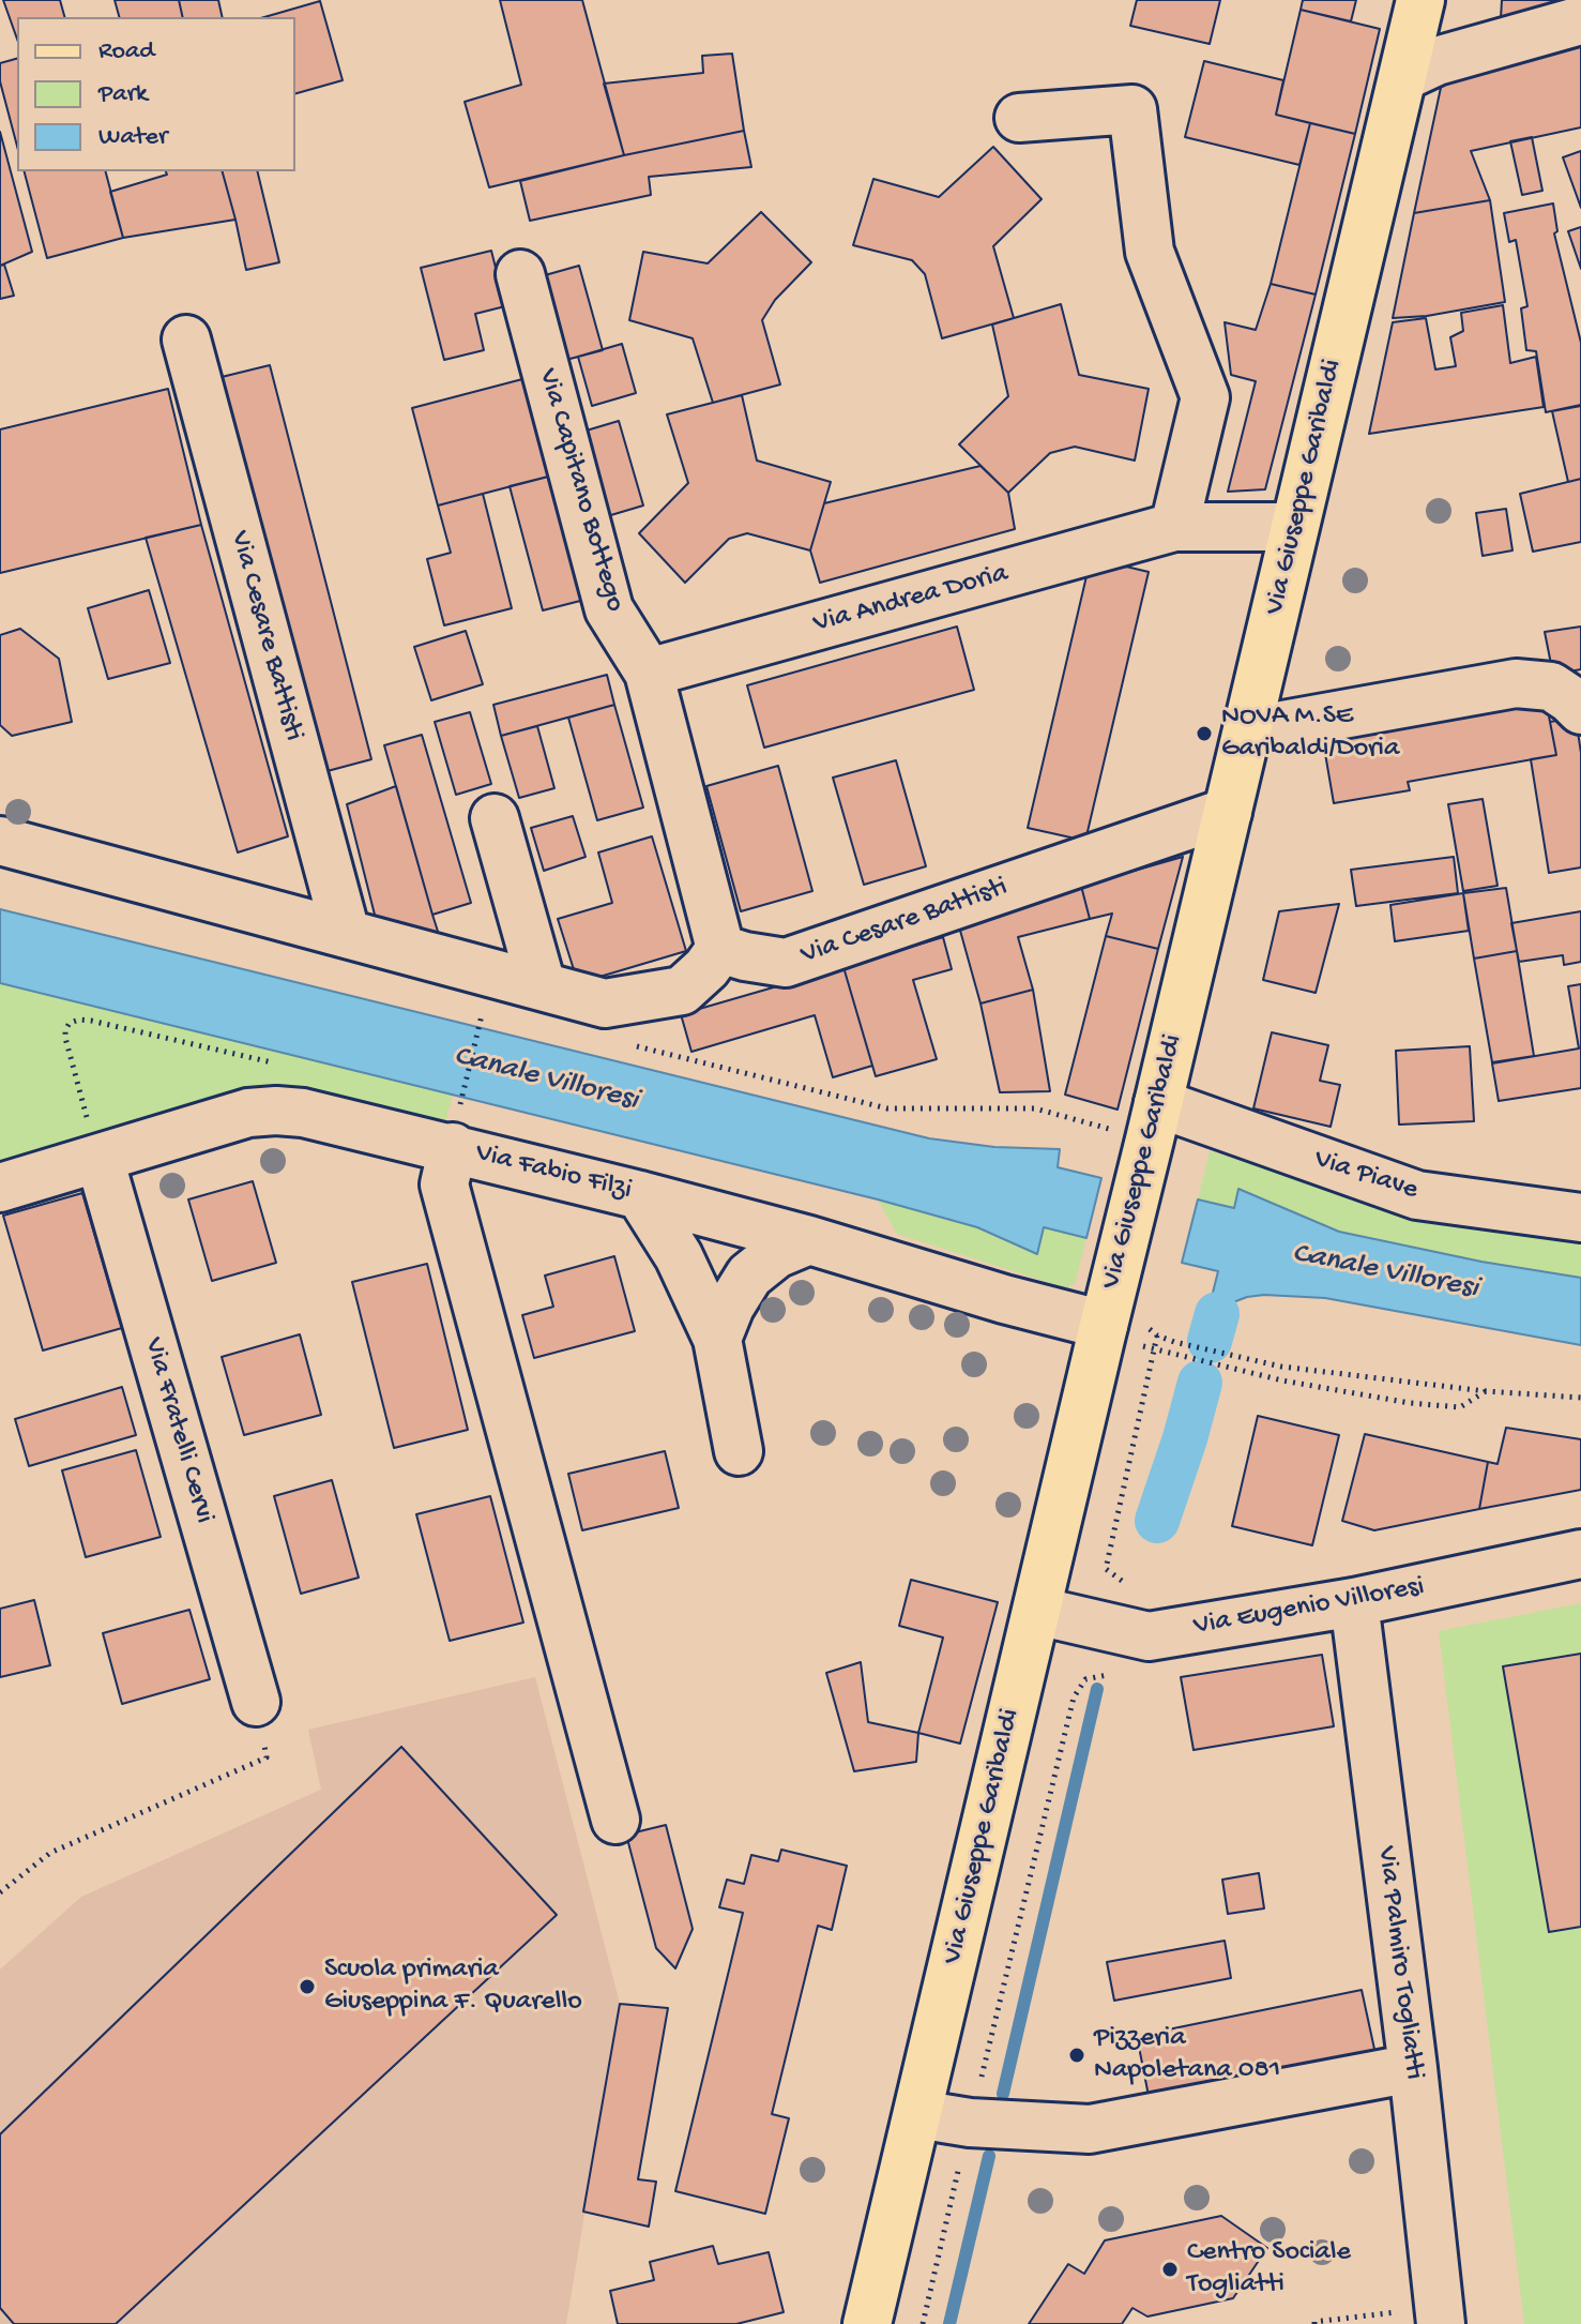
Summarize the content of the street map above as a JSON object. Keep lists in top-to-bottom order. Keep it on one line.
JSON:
{"streets":{"main road":["Via Giuseppe Garibaldi"],"street":["Via Capitano Bottego","Via Andrea Doria","Via Cesare Battisti","Via Fabio Filzi","Via Piave","Via Fratelli Cervi","Via Eugenio Villoresi","Via Palmiro Togliatti"]},"crossings":[["Via Giuseppe Garibaldi","Via Andrea Doria"],["Via Giuseppe Garibaldi","Via Cesare Battisti"],["Via Giuseppe Garibaldi","Via Fabio Filzi"],["Via Giuseppe Garibaldi","Via Piave"],["Via Giuseppe Garibaldi","Via Eugenio Villoresi"],["Via Capitano Bottego","Via Andrea Doria"],["Via Capitano Bottego","Via Cesare Battisti"],["Via Fabio Filzi","Via Fratelli Cervi"],["Via Eugenio Villoresi","Via Palmiro Togliatti"]],"water":["Canale Villoresi"],"places":["NOVA M.SE Garibaldi/Doria","Scuola primaria Giuseppina F. Quarello","Pizzeria Napoletana 081","Centro Sociale Togliatti"],"legend":["Road","Park","Water"]}
